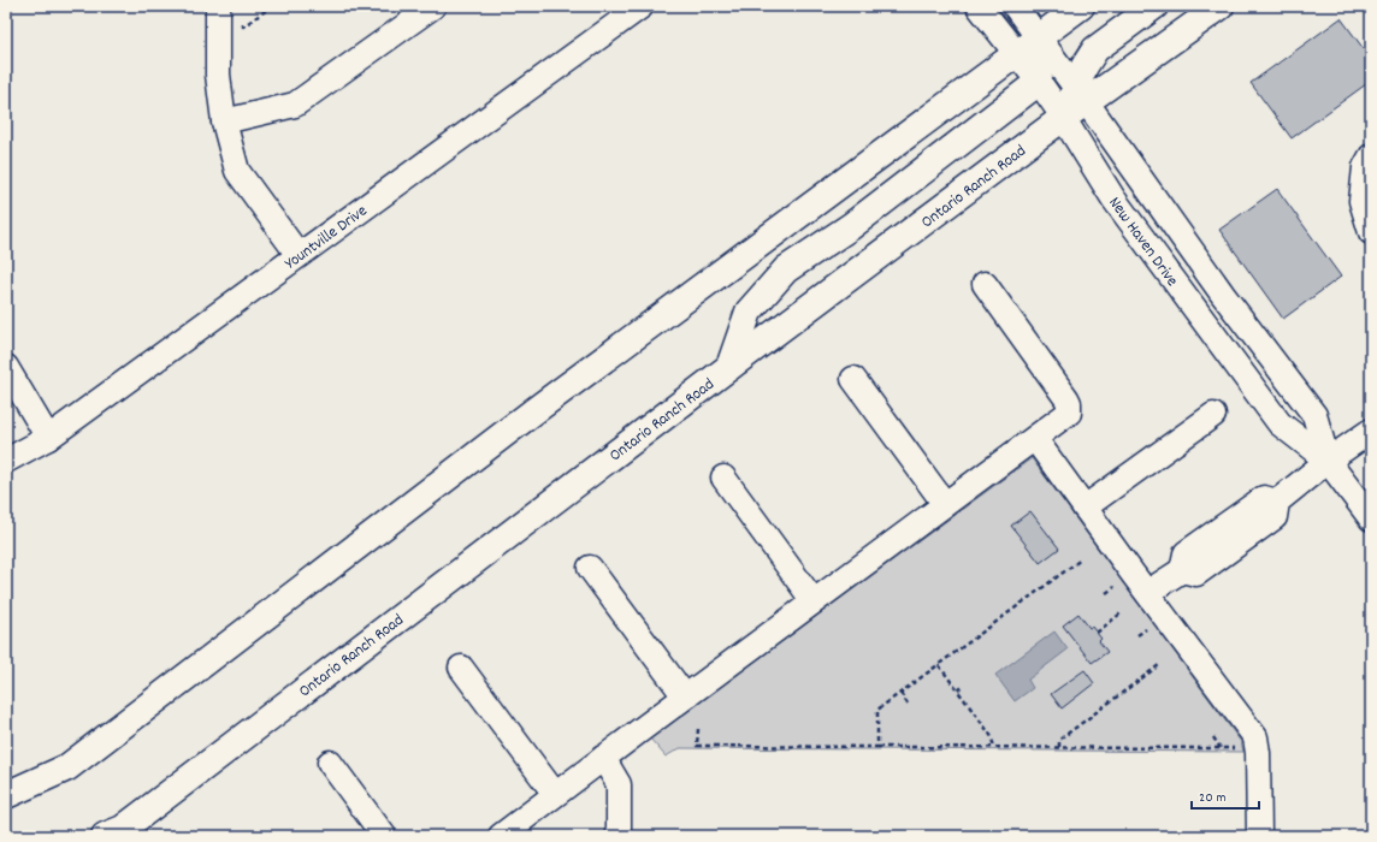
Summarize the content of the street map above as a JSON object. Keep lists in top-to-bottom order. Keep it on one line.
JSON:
{"streets":{"main road":["Ontario Ranch Road"],"street":["Yountville Drive","New Haven Drive"]},"crossings":[["Ontario Ranch Road","New Haven Drive"]],"scale_bar":"20 m"}
